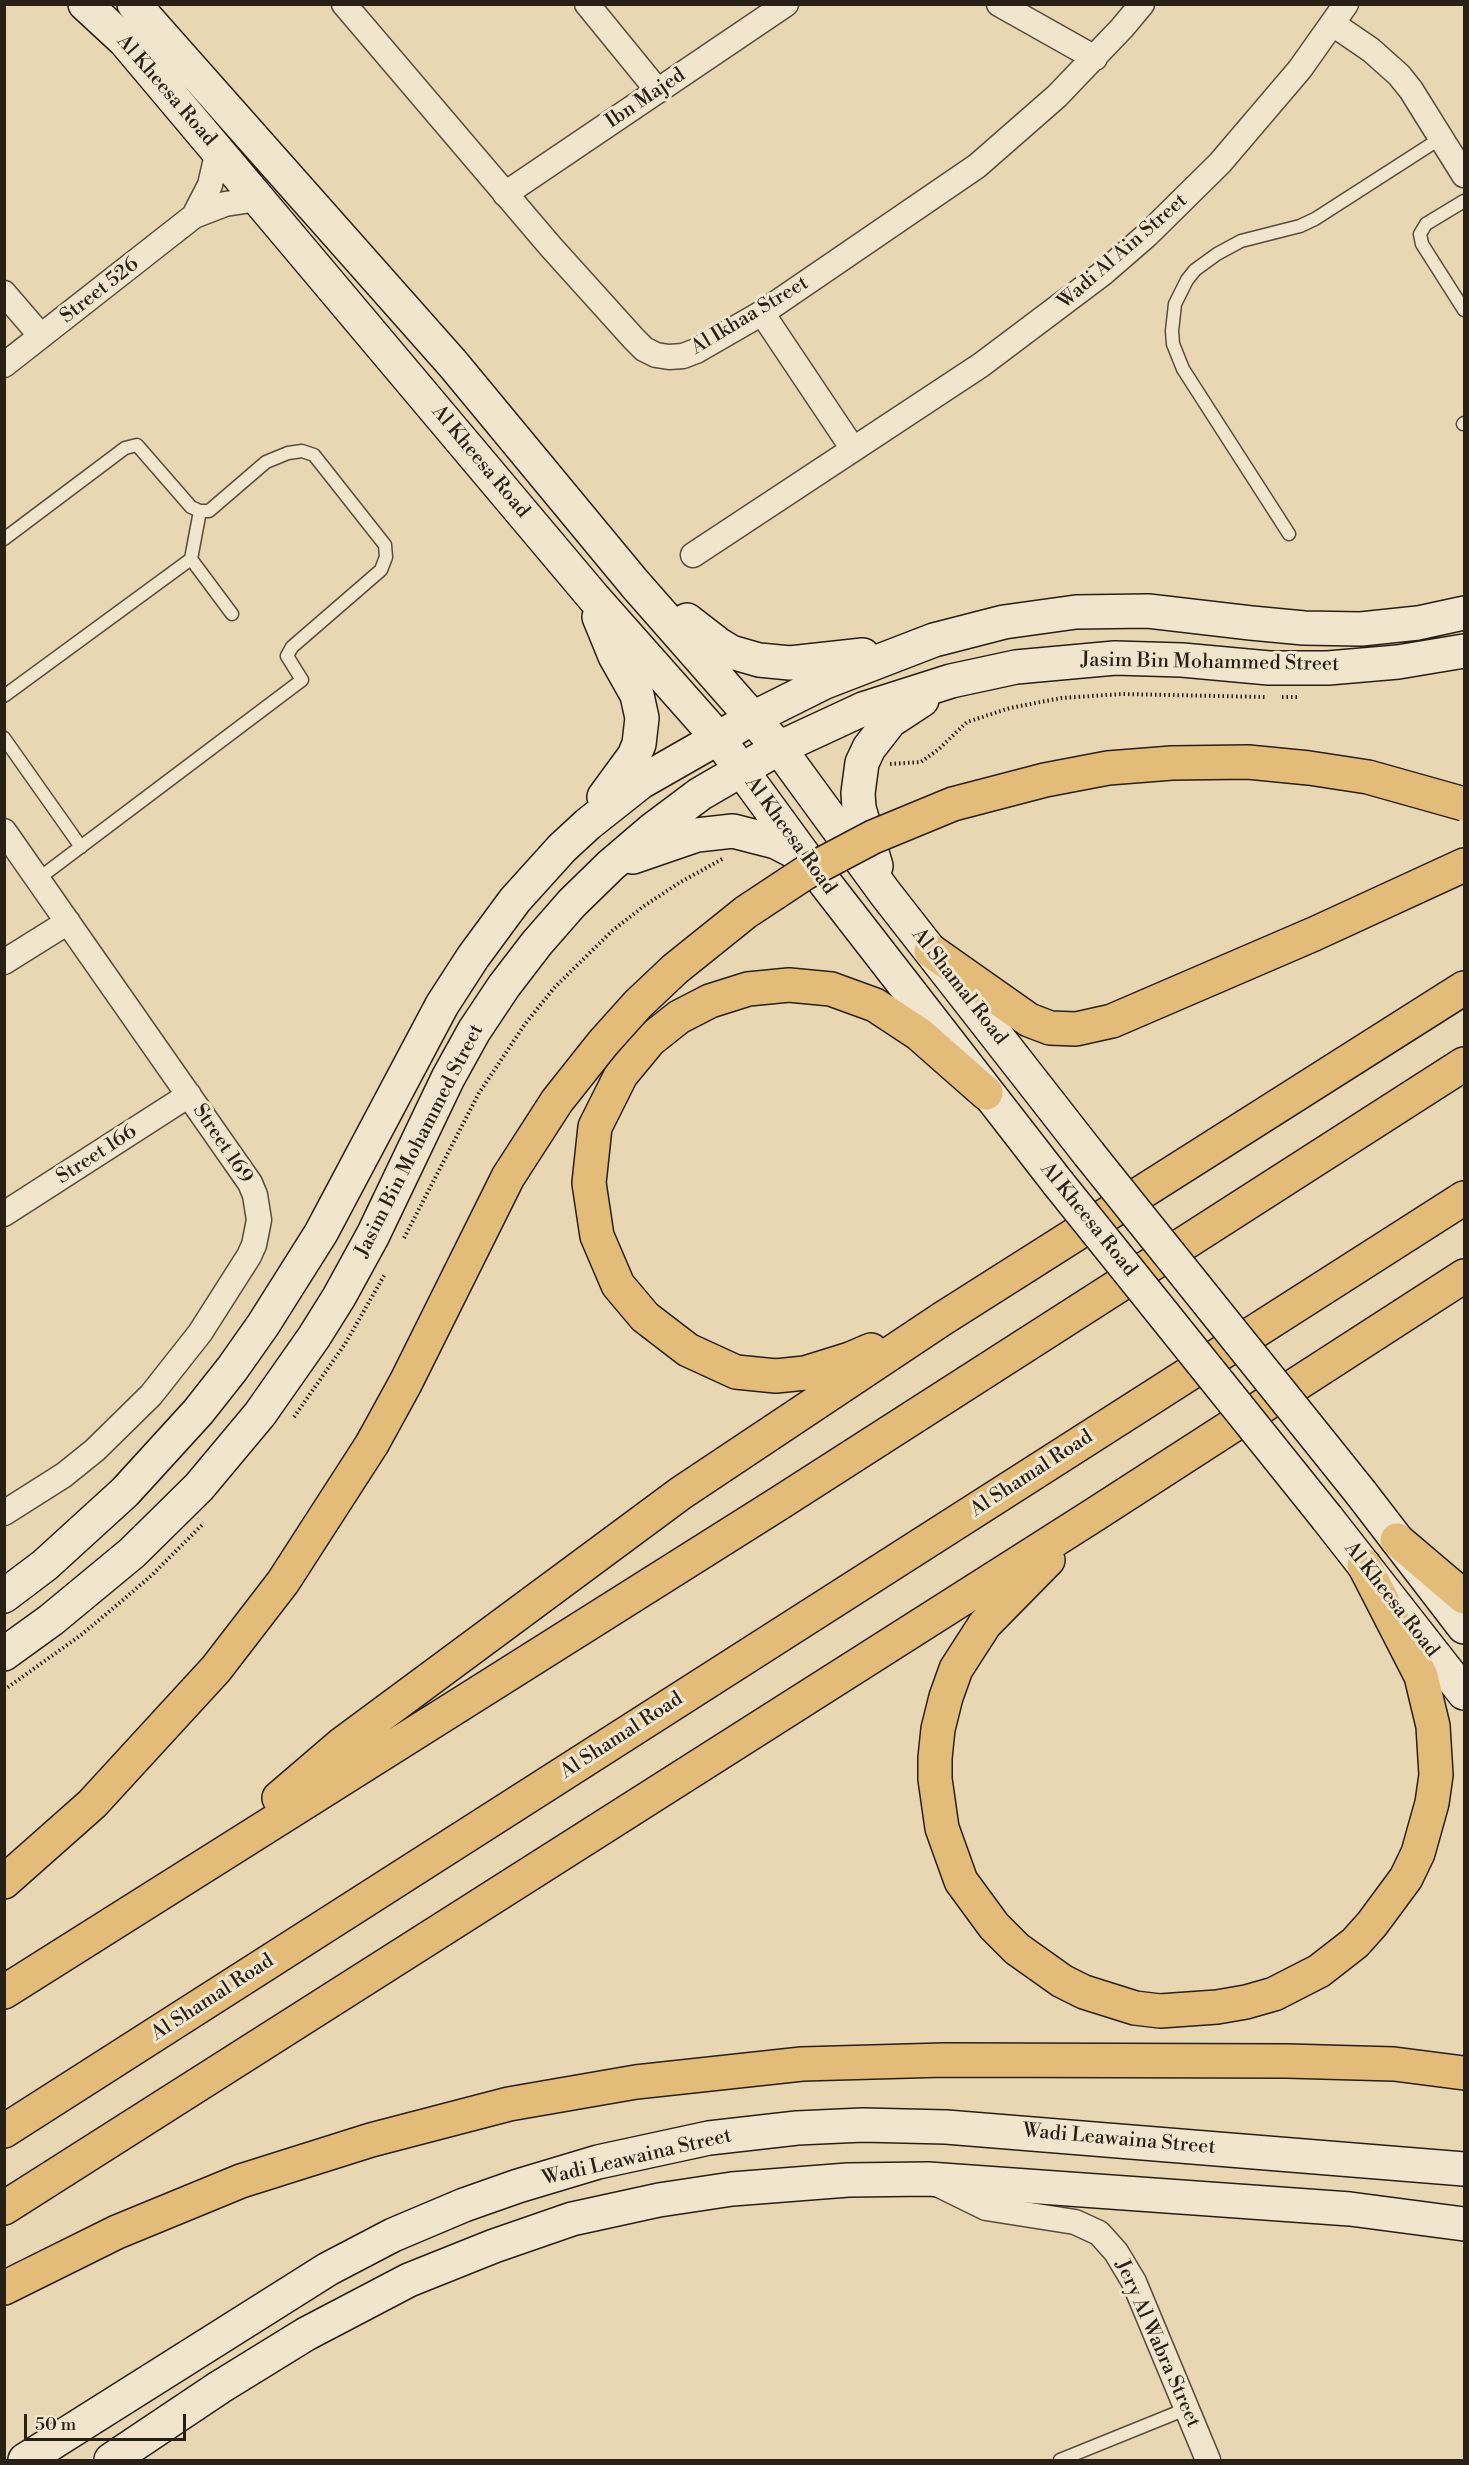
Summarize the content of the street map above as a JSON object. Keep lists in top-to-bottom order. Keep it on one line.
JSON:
{"streets":{"highway":["Al Shamal Road"],"main road":["Al Kheesa Road","Jasim Bin Mohammed Street","Wadi Leawaina Street"],"street":["Ibn Majed","Wadi Al Ain Street","Street 526","Al Ikhaa Street","Street 169","Street 166","Jery Al Wabra Street"]},"crossings":[["Al Kheesa Road","Street 526"],["Al Kheesa Road","Jasim Bin Mohammed Street"],["Al Kheesa Road","Al Shamal Road"],["Ibn Majed","Al Ikhaa Street"],["Jasim Bin Mohammed Street","Al Shamal Road"],["Street 169","Street 166"]],"scale_bar":"50 m"}
